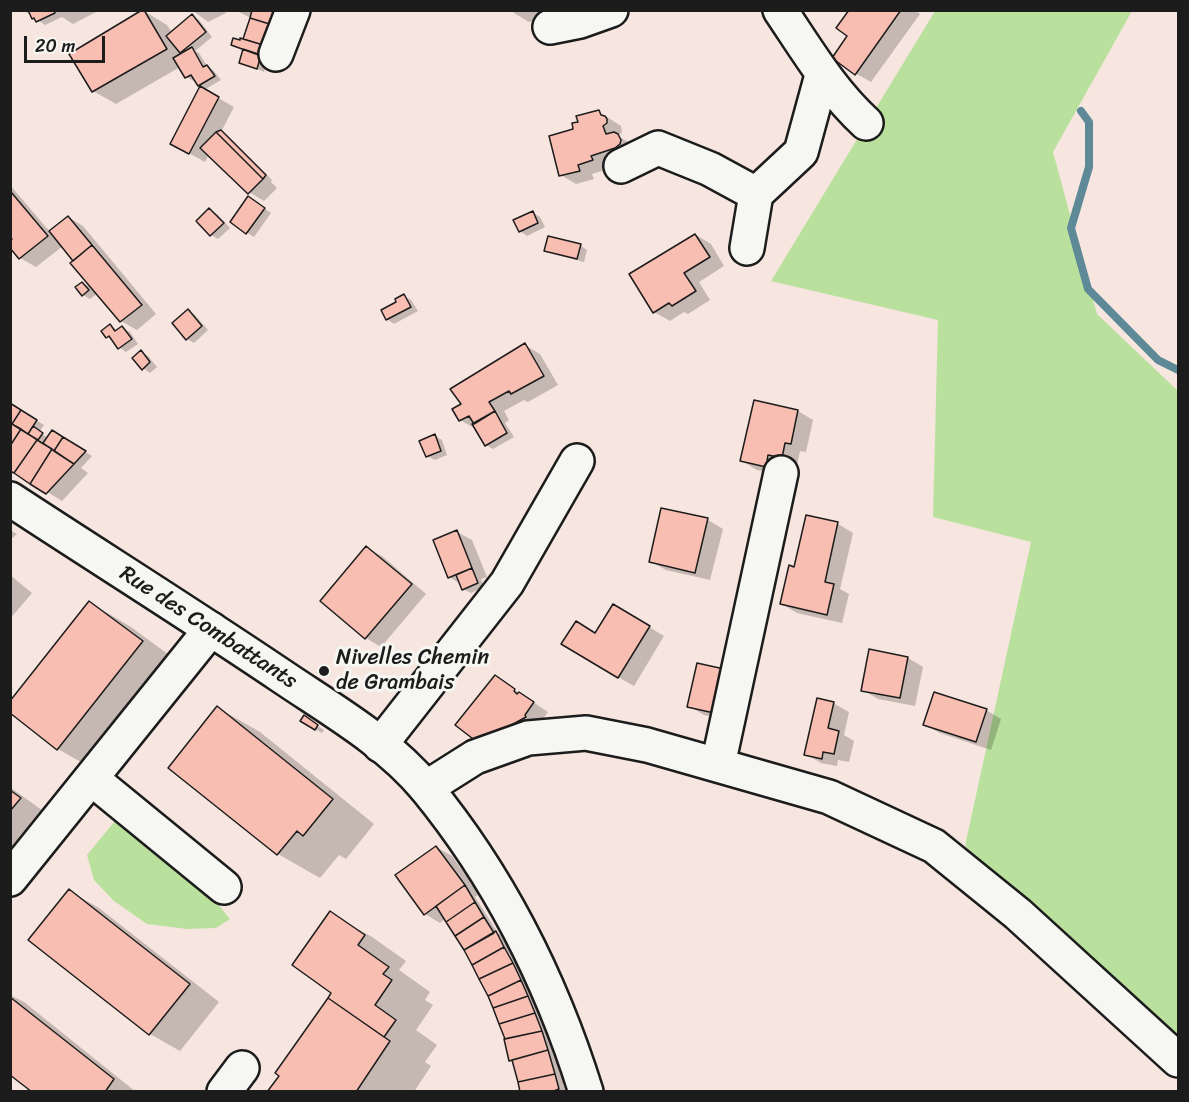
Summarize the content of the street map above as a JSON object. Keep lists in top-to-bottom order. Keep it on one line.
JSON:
{"streets":{"street":["Rue des Combattants"]},"places":["Nivelles Chemin de Grambais"],"scale_bar":"20 m"}
